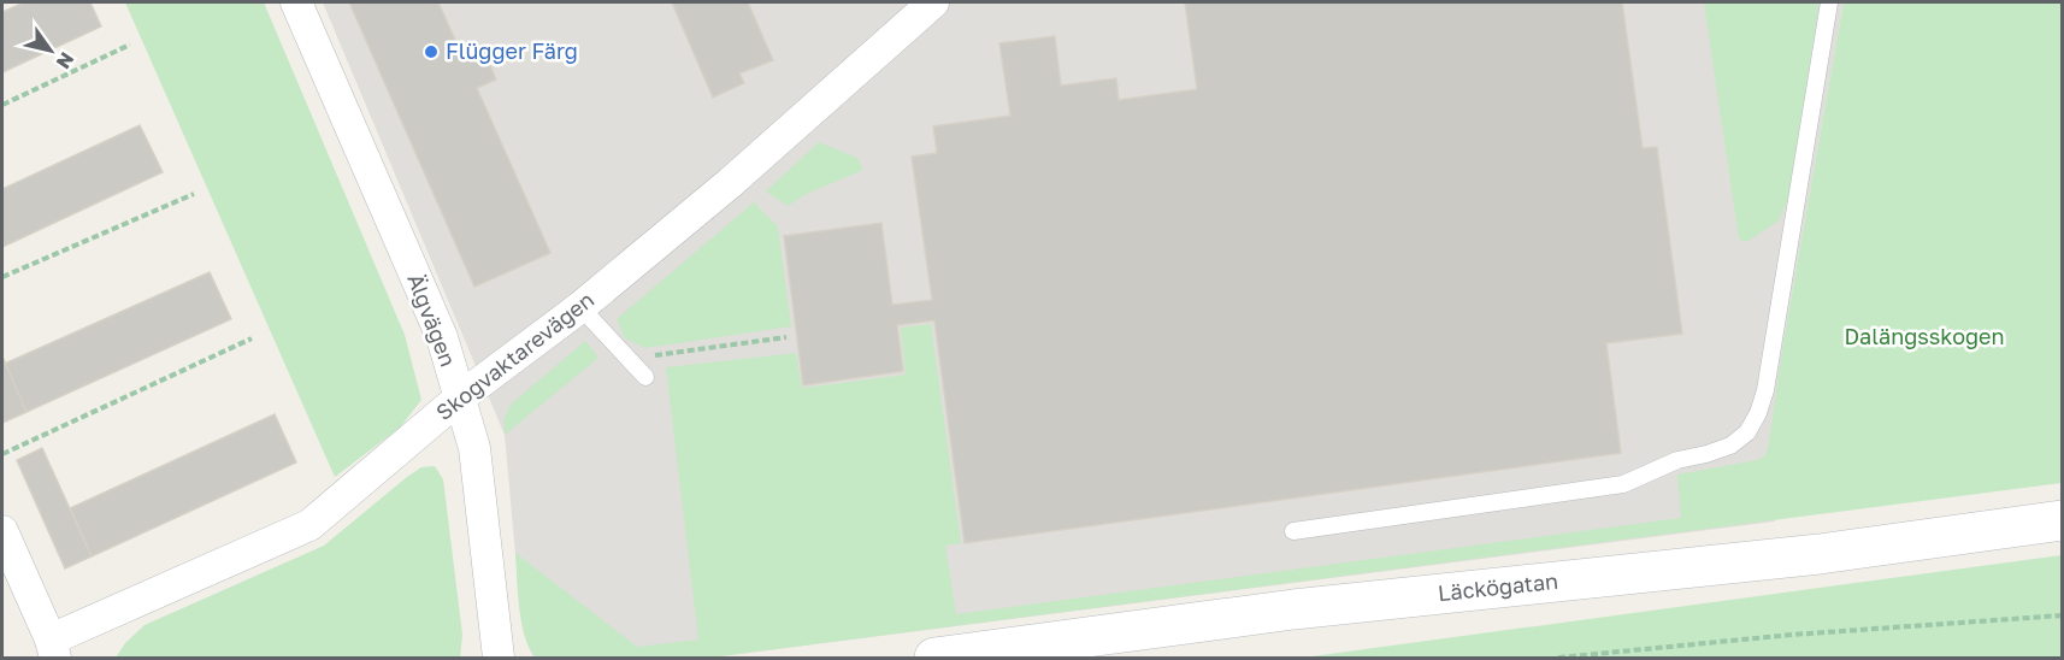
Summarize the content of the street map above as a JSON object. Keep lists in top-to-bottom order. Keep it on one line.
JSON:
{"streets":{"main road":["Läckögatan"],"street":["Älgvägen","Skogvaktarevägen"]},"crossings":[["Älgvägen","Skogvaktarevägen"]],"parks":["Dalängsskogen"],"places":["Flügger Färg"],"north":"bottom right"}
